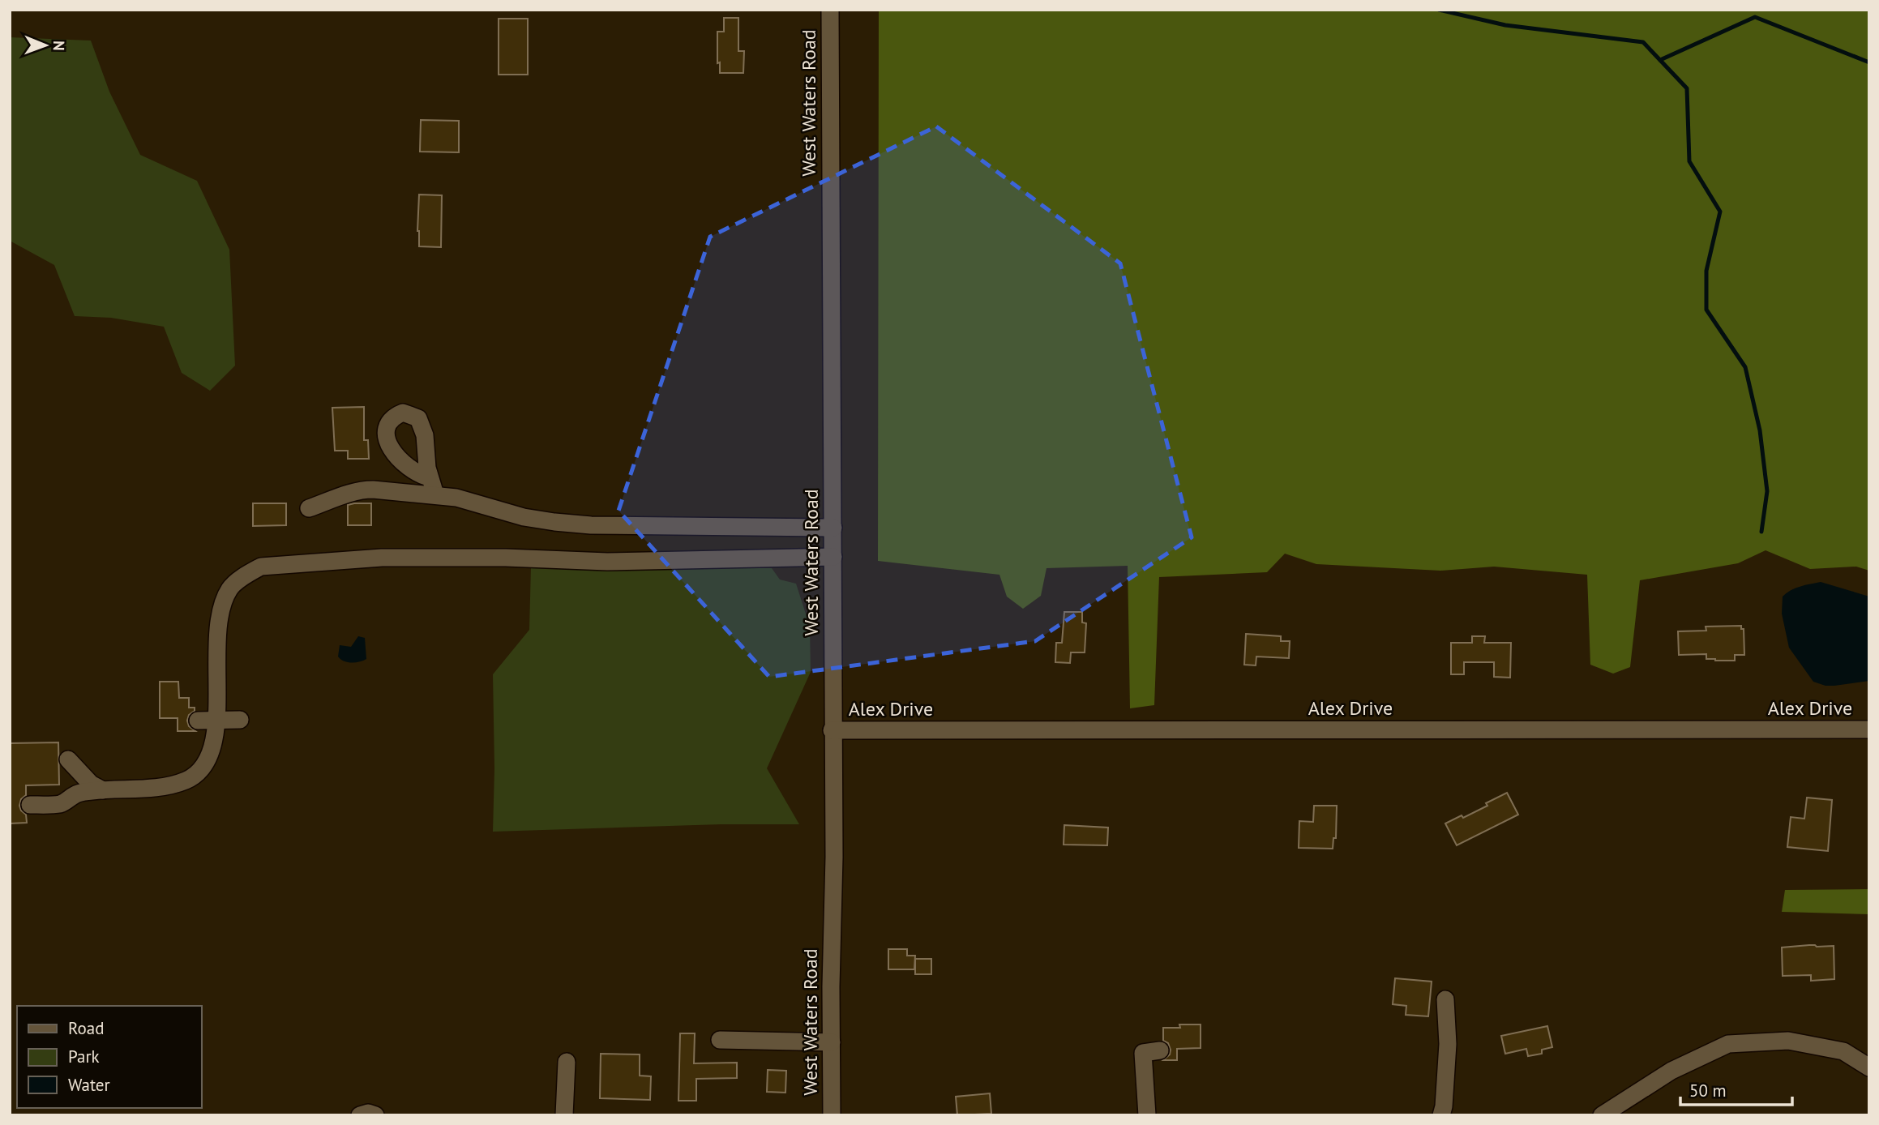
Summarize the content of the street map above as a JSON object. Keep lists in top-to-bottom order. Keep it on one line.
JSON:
{"streets":{"street":["West Waters Road","Alex Drive"]},"crossings":[["West Waters Road","Alex Drive"]],"legend":["Road","Park","Water"],"scale_bar":"50 m","north":"right"}
